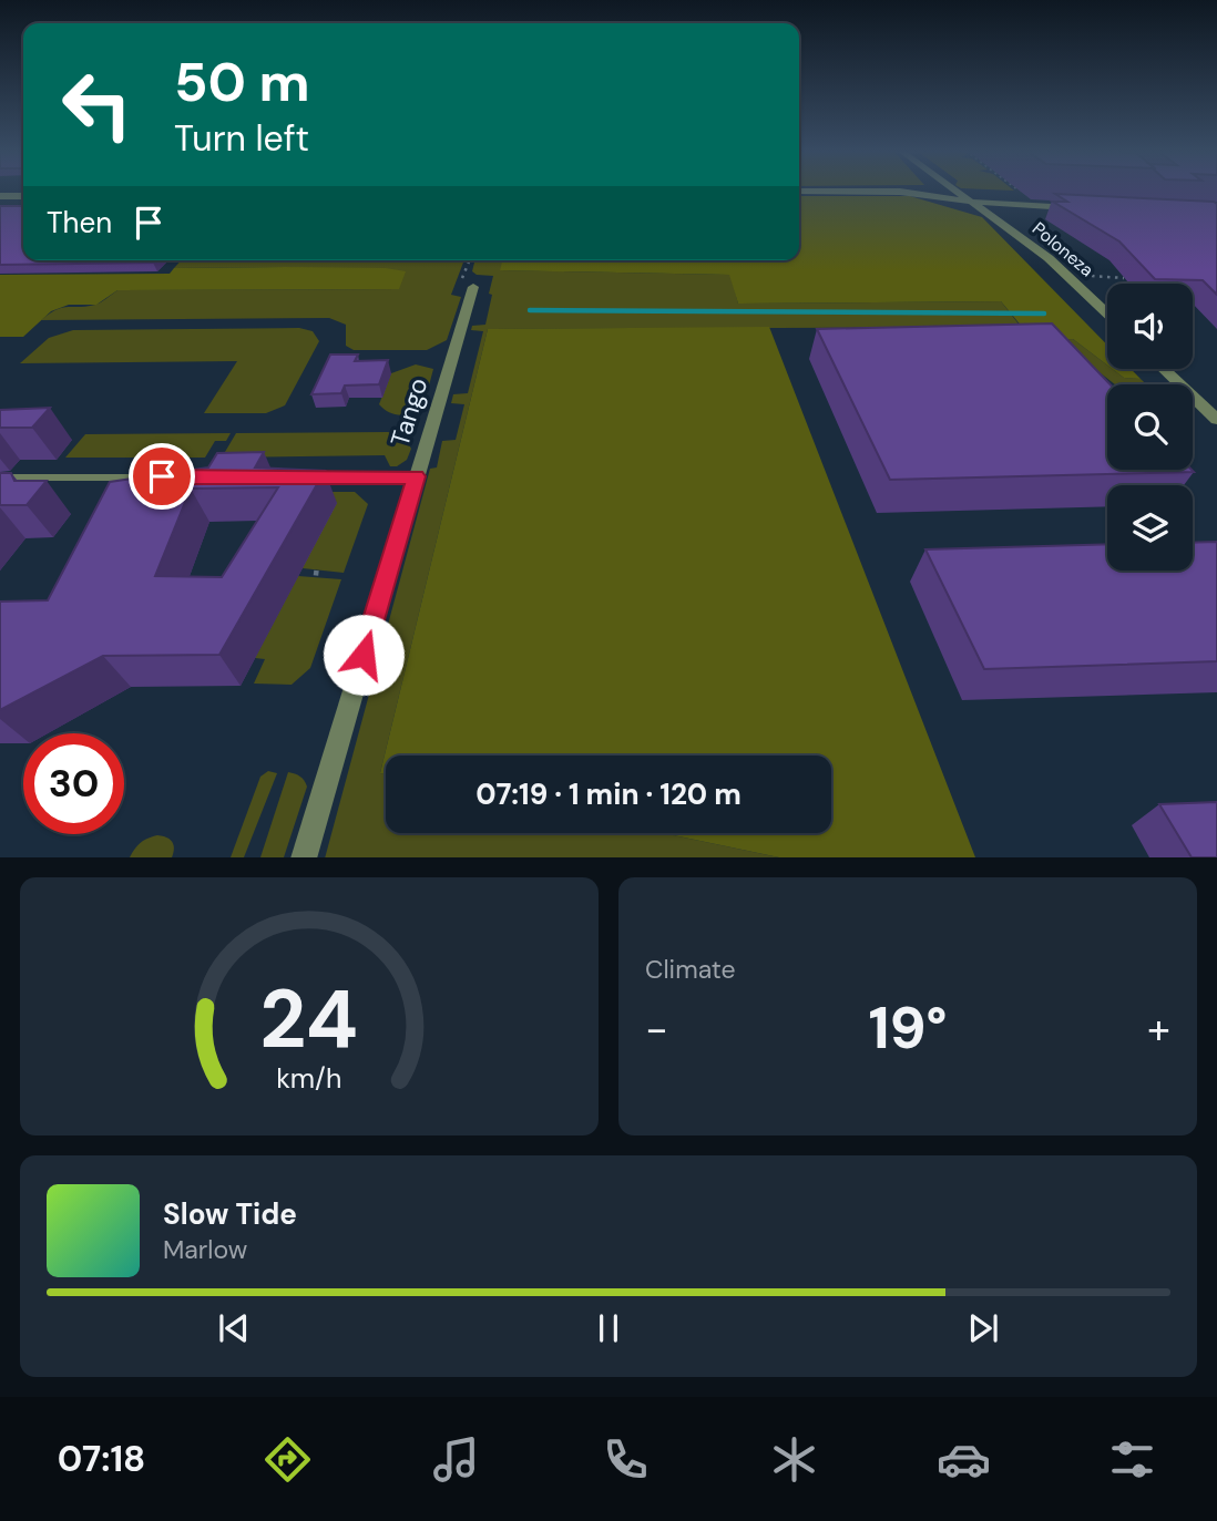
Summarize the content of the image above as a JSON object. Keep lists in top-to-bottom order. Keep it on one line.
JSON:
{"streets":{"street":["Poloneza","Tango"]},"page":{"turn":["50 m","Turn left"],"then":"Then","limit":"30","trip":"07:19 · 1 min · 120 m","tile":"Climate","heat":["−","19°","+"],"song":["Slow Tide","Marlow"],"tabs":"07:18","gauge":["24","km/h"]}}
